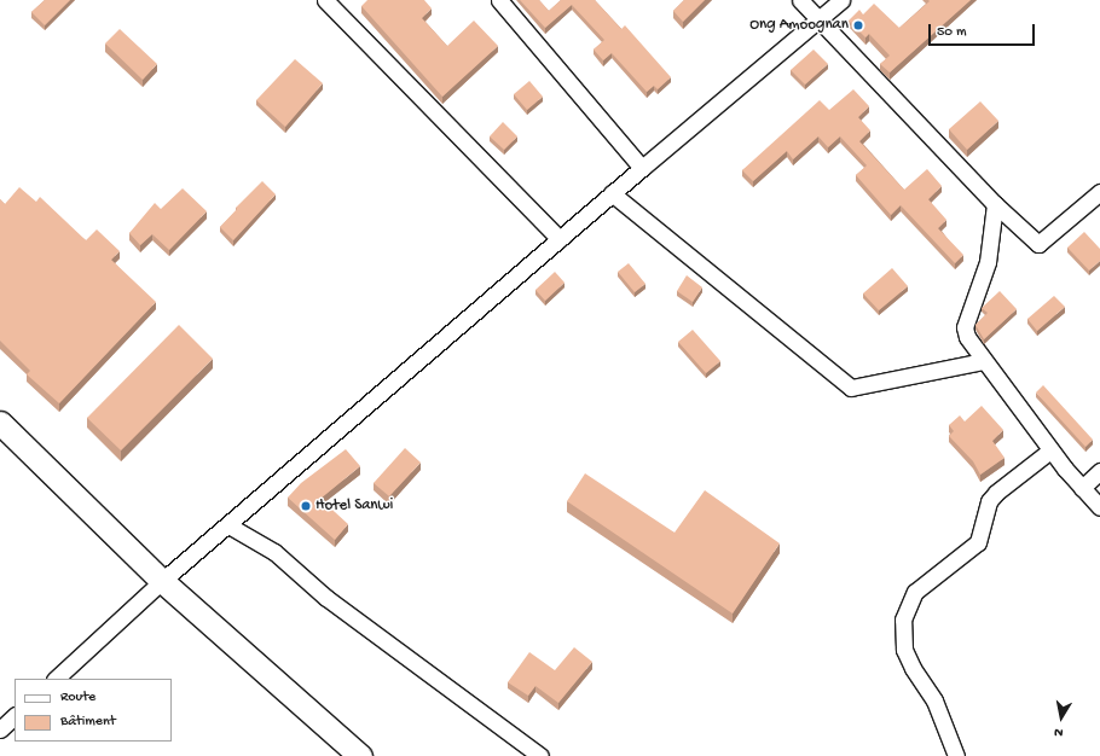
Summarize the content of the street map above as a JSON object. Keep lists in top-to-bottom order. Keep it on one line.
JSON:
{"places":["Ong Amoognan","Hotel Sanwi"],"legend":["Route","Bâtiment"],"scale_bar":"50 m","north":"bottom"}
